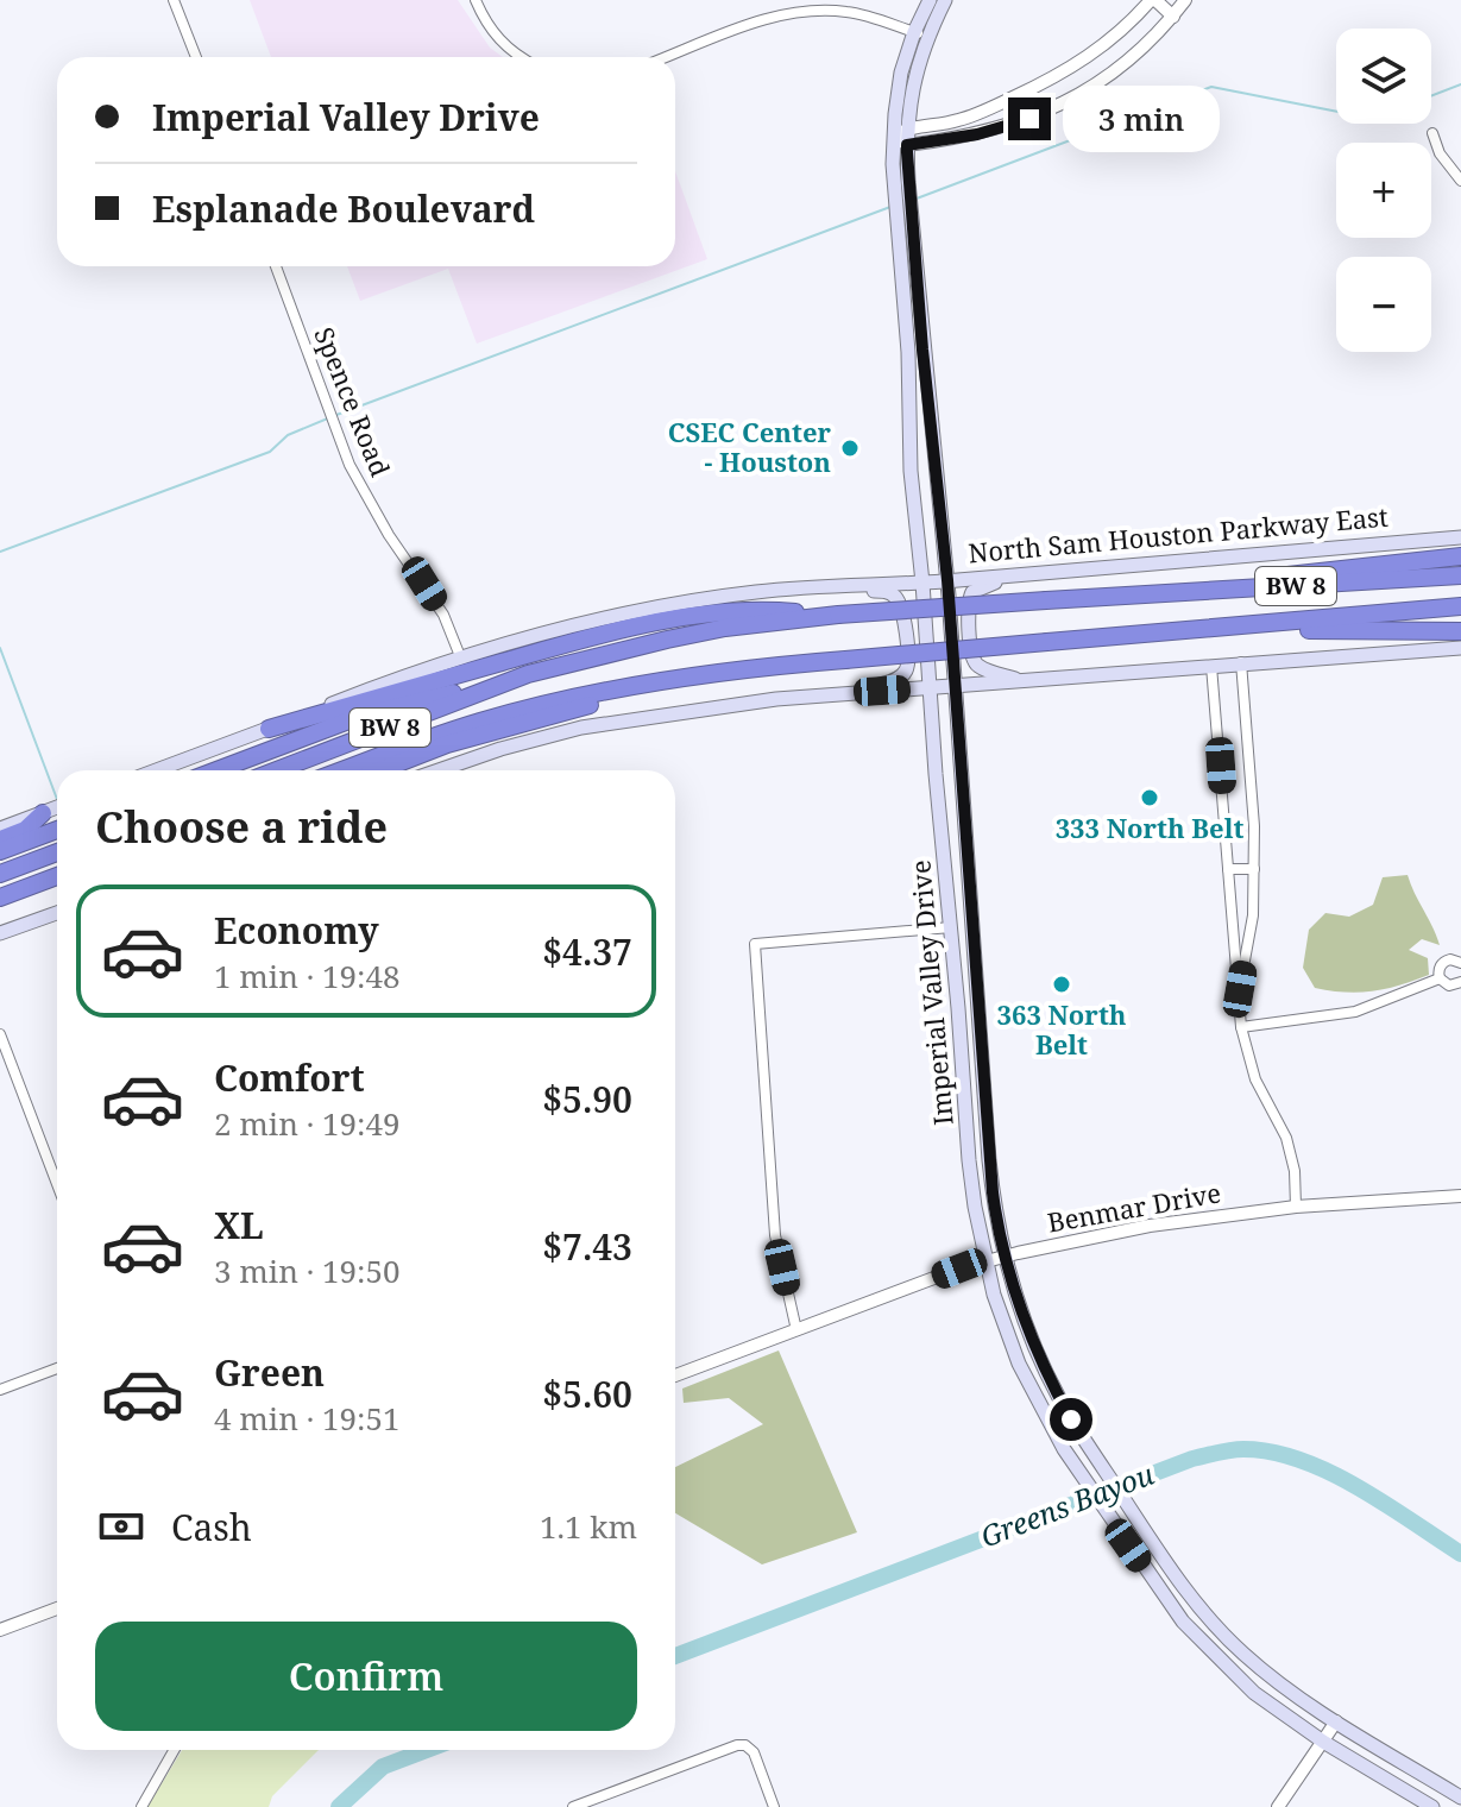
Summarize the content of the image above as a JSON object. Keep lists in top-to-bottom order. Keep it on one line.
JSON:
{"streets":{"highway":["North Sam Houston Parkway East","BW 8"],"main road":["Imperial Valley Drive"],"street":["Spence Road","Benmar Drive"]},"crossings":[["Spence Road","North Sam Houston Parkway East"],["North Sam Houston Parkway East","Imperial Valley Drive"],["Imperial Valley Drive","Benmar Drive"]],"water":["Greens Bayou"],"places":["CSEC Center - Houston","333 North Belt","363 North Belt"],"page":{"map_buttons":["+","−"],"banner":["Imperial Valley Drive","Esplanade Boulevard"],"bubble":"3 min","heading":"Choose a ride","list":[{"name":"Economy","note":"1 min · 19:48","value":"$4.37"},{"name":"Comfort","note":"2 min · 19:49","value":"$5.90"},{"name":"XL","note":"3 min · 19:50","value":"$7.43"},{"name":"Green","note":"4 min · 19:51","value":"$5.60"}],"pay":["Cash","1.1 km"],"buttons":"Confirm"}}
